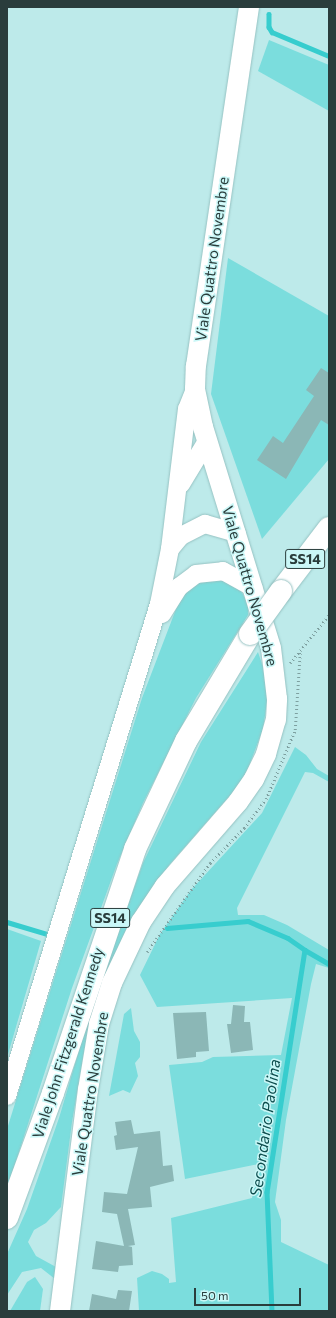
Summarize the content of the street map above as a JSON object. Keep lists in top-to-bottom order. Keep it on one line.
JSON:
{"streets":{"main road":["Viale Quattro Novembre","SS14","Viale John Fitzgerald Kennedy"]},"water":["Secondario Paolina"],"scale_bar":"50 m"}
